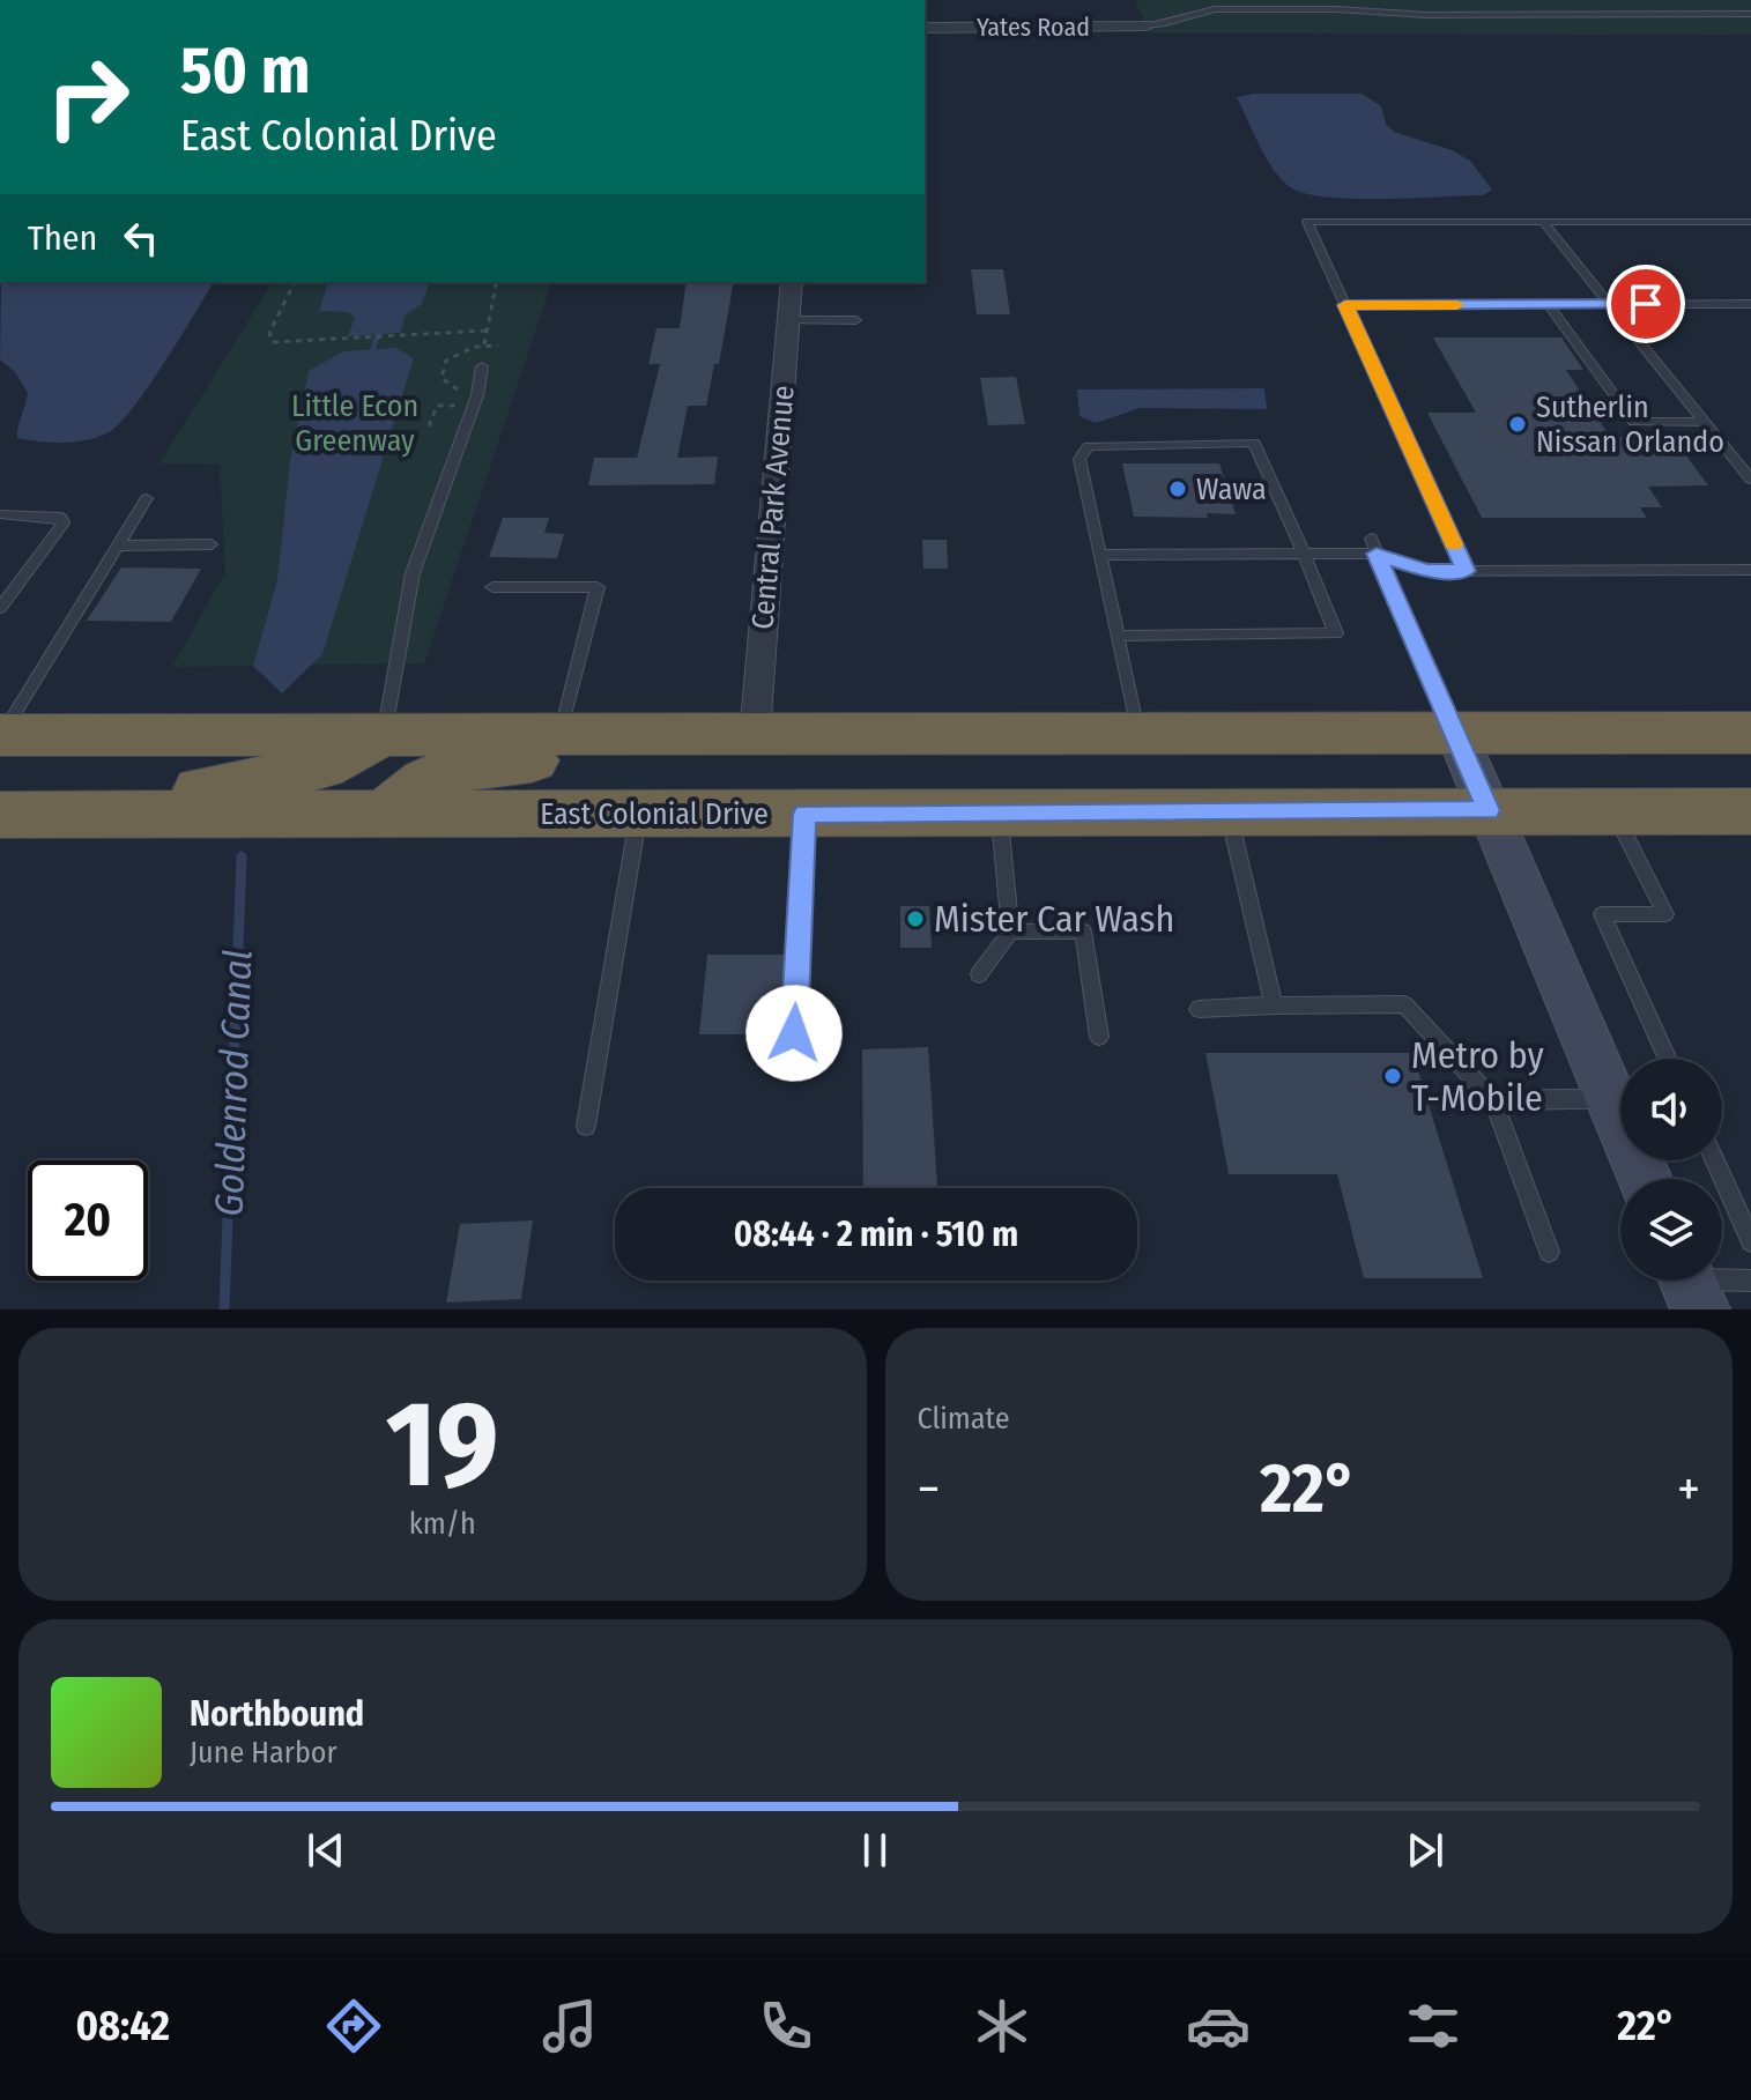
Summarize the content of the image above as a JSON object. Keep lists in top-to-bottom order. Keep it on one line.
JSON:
{"streets":{"highway":["East Colonial Drive"],"street":["Yates Road","Central Park Avenue"]},"water":["Goldenrod Canal"],"parks":["Little Econ Greenway"],"places":["Sutherlin Nissan Orlando","Wawa","Mister Car Wash","Metro by T-Mobile"],"page":{"turn":["50 m","East Colonial Drive"],"then":"Then","limit":"20","trip":"08:44 · 2 min · 510 m","tile":[["19","km/h"],"Climate"],"heat":["−","22°","+"],"song":["Northbound","June Harbor"],"tabs":["08:42","22°"]}}
